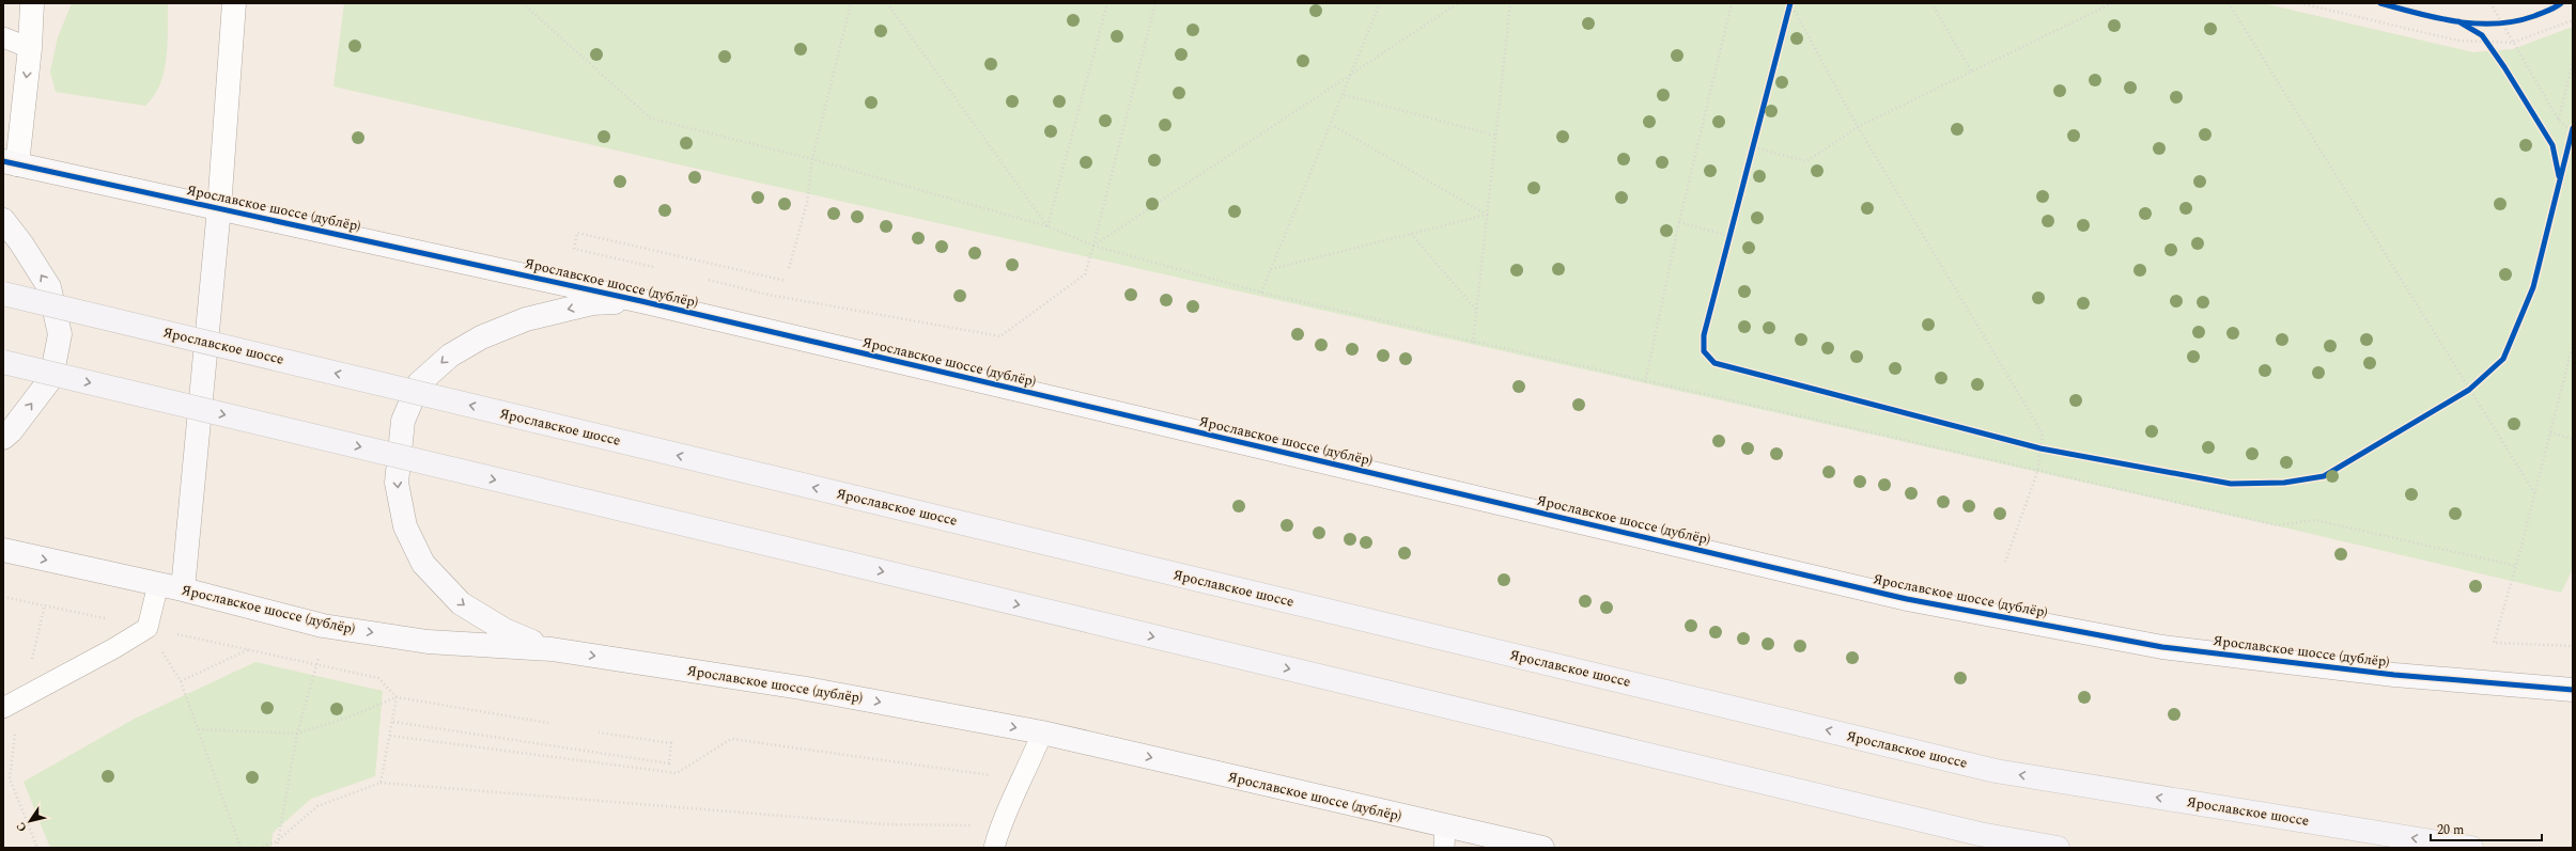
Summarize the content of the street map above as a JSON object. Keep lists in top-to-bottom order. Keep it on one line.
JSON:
{"streets":{"main road":["Ярославское шоссе"],"street":["Ярославское шоссе (дублёр)"]},"scale_bar":"20 m","north":"bottom left"}
